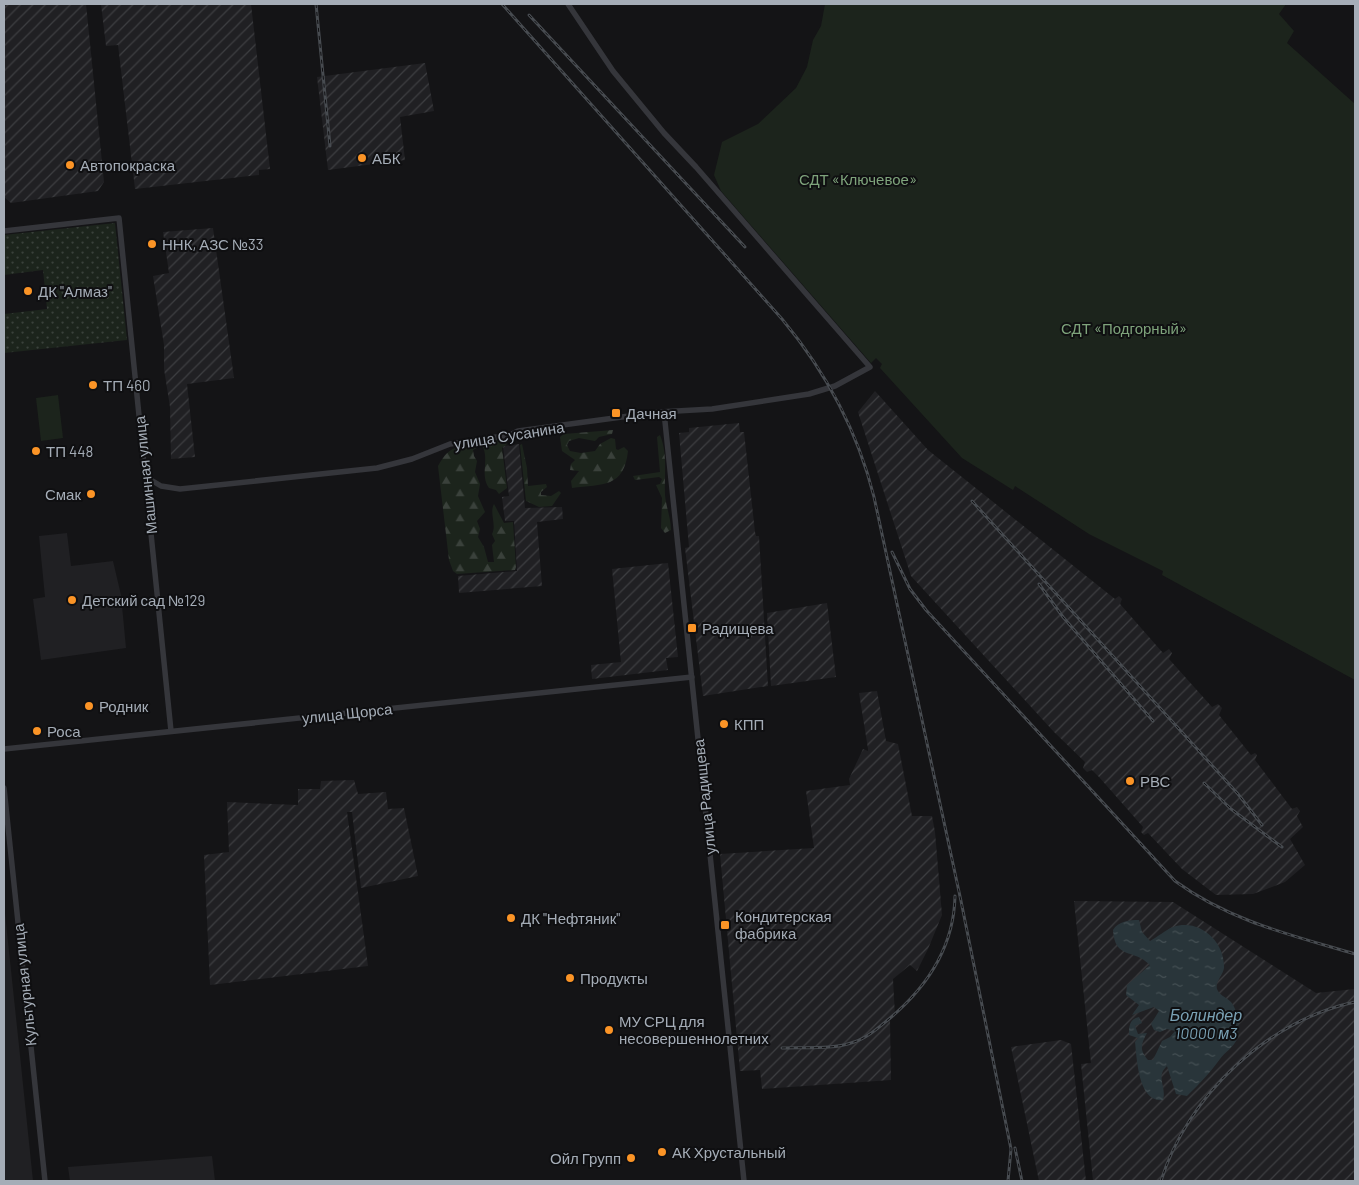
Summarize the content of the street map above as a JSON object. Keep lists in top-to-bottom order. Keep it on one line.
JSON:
{"streets":{"street":["улица Сусанина","Машинная улица","улица Щорса","улица Радищева","Культурная улица"]},"crossings":[["улица Сусанина","Машинная улица"],["улица Сусанина","улица Радищева"],["Машинная улица","улица Щорса"],["улица Щорса","улица Радищева"]],"water":["Болиндер 10000 м3"],"parks":["СДТ «Ключевое»","СДТ «Подгорный»"],"places":{"other":["АБК","Автопокраска","ННК, АЗС №33","ДК \"Алмаз\"","ТП 460","ТП 448","Смак","Детский сад №129","Родник","КПП","Роса","РВС","ДК \"Нефтяник\"","Продукты","МУ СРЦ для несовершеннолетних","АК Хрустальный","Ойл Групп"],"transit":["Дачная","Радищева","Кондитерская фабрика"]}}
